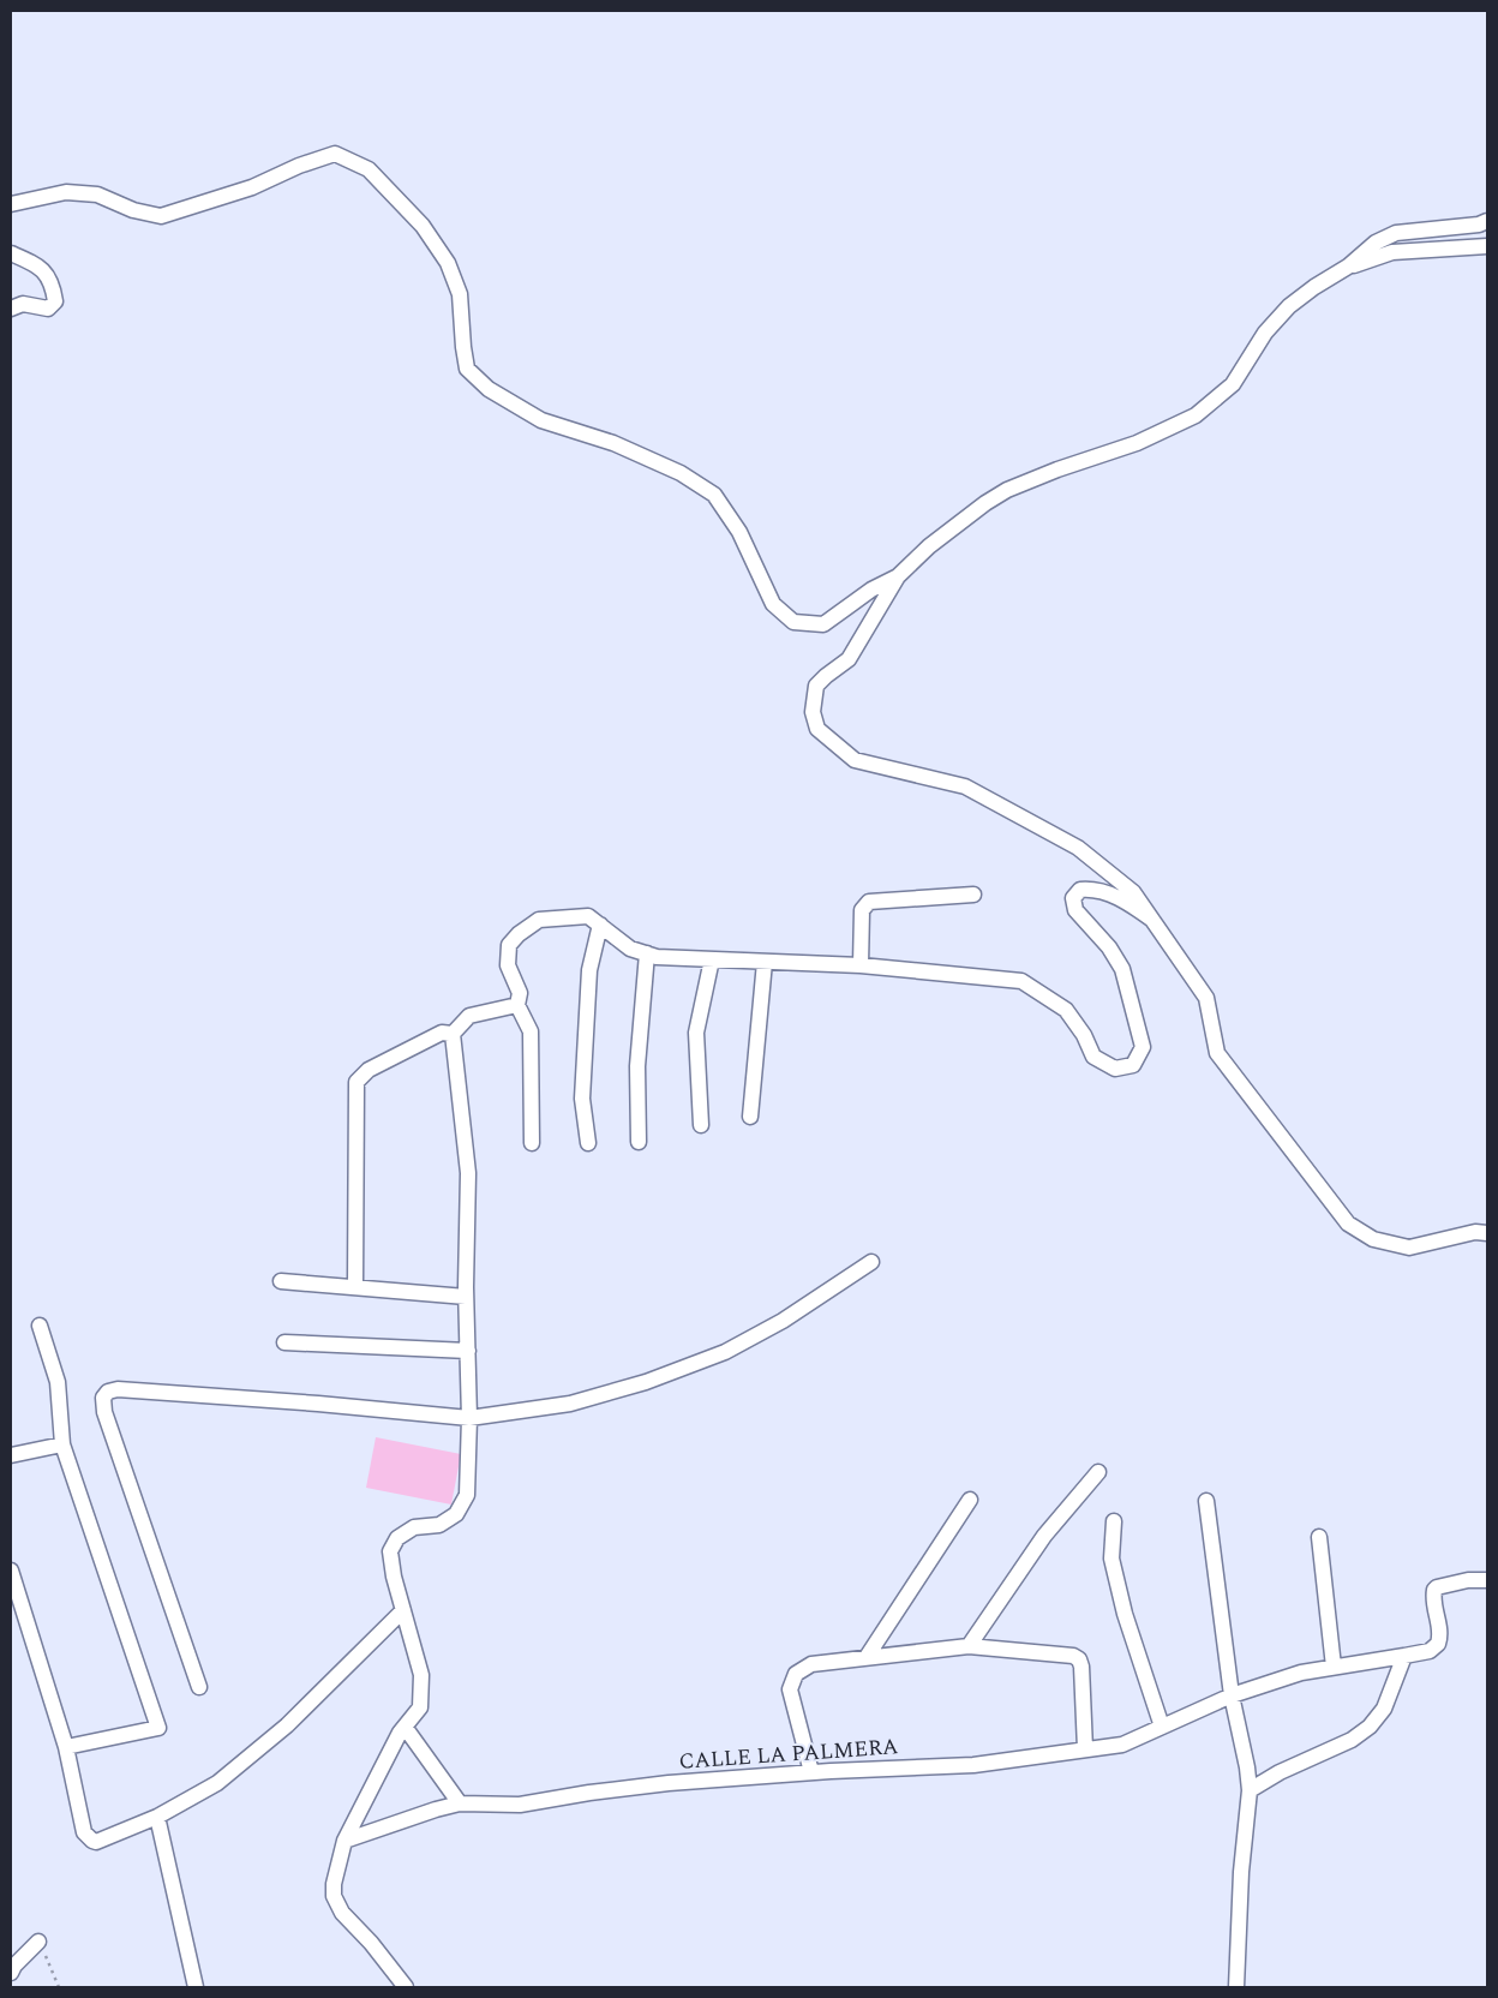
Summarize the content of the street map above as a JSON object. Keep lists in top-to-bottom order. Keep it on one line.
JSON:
{"streets":{"street":["CALLE LA PALMERA"]}}
